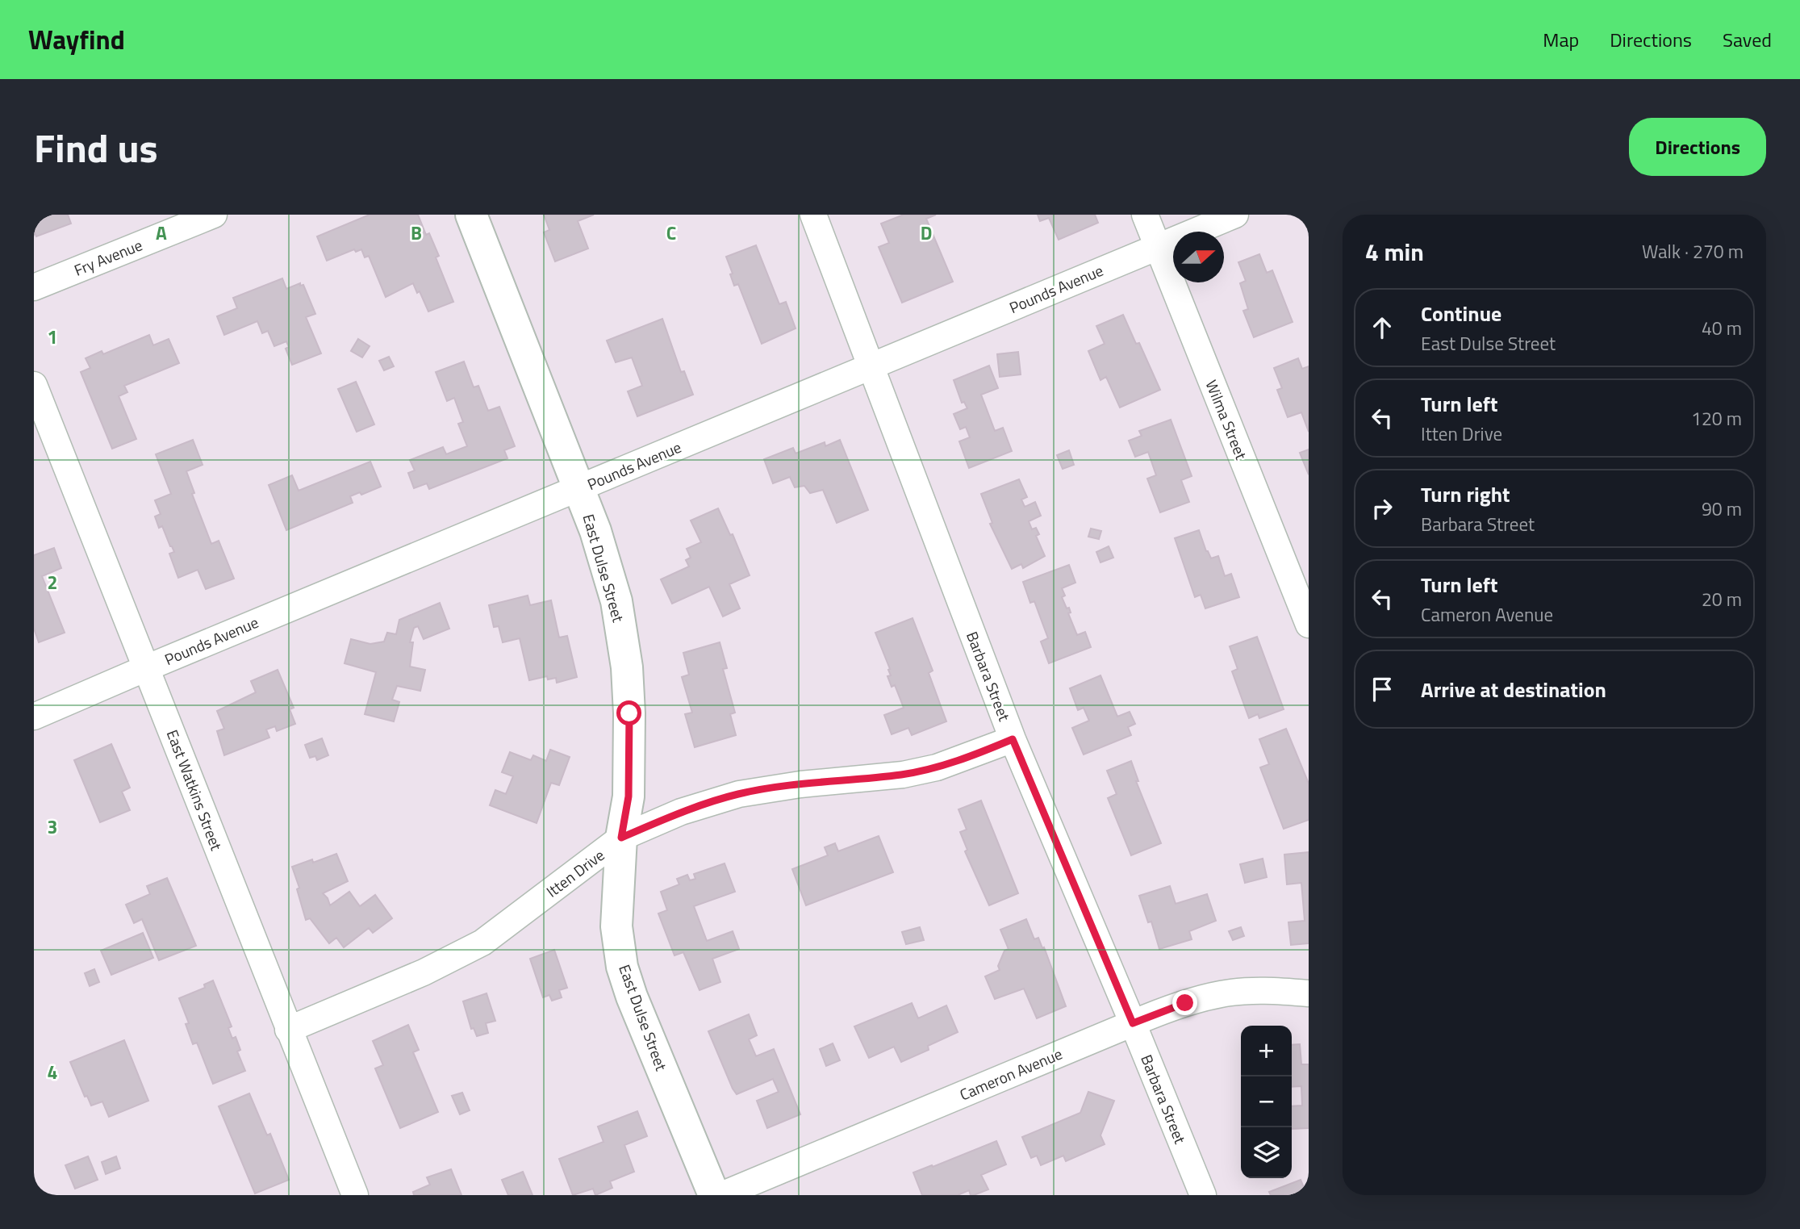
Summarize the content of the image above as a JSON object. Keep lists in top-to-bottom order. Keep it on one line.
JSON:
{"streets":{"street":["Fry Avenue","Pounds Avenue","Wilma Street","East Dulse Street","Barbara Street","East Watkins Street","Itten Drive","Cameron Avenue"]},"crossings":[["Pounds Avenue","Wilma Street"],["Pounds Avenue","East Dulse Street"],["Pounds Avenue","Barbara Street"],["Pounds Avenue","East Watkins Street"],["East Dulse Street","Itten Drive"],["Barbara Street","Itten Drive"],["Barbara Street","Cameron Avenue"],["East Watkins Street","Itten Drive"]],"north":"right","page":{"header":"Wayfind","nav":["Map","Directions","Saved"],"title":"Find us","buttons":"Directions","heading":["4 min","Walk · 270 m"],"list":[["Continue","East Dulse Street","40 m"],["Turn left","Itten Drive","120 m"],["Turn right","Barbara Street","90 m"],["Turn left","Cameron Avenue","20 m"],"Arrive at destination"],"map_buttons":["+","−"]},"grid":{"columns":["A","B","C","D"],"rows":["1","2","3","4"]}}
